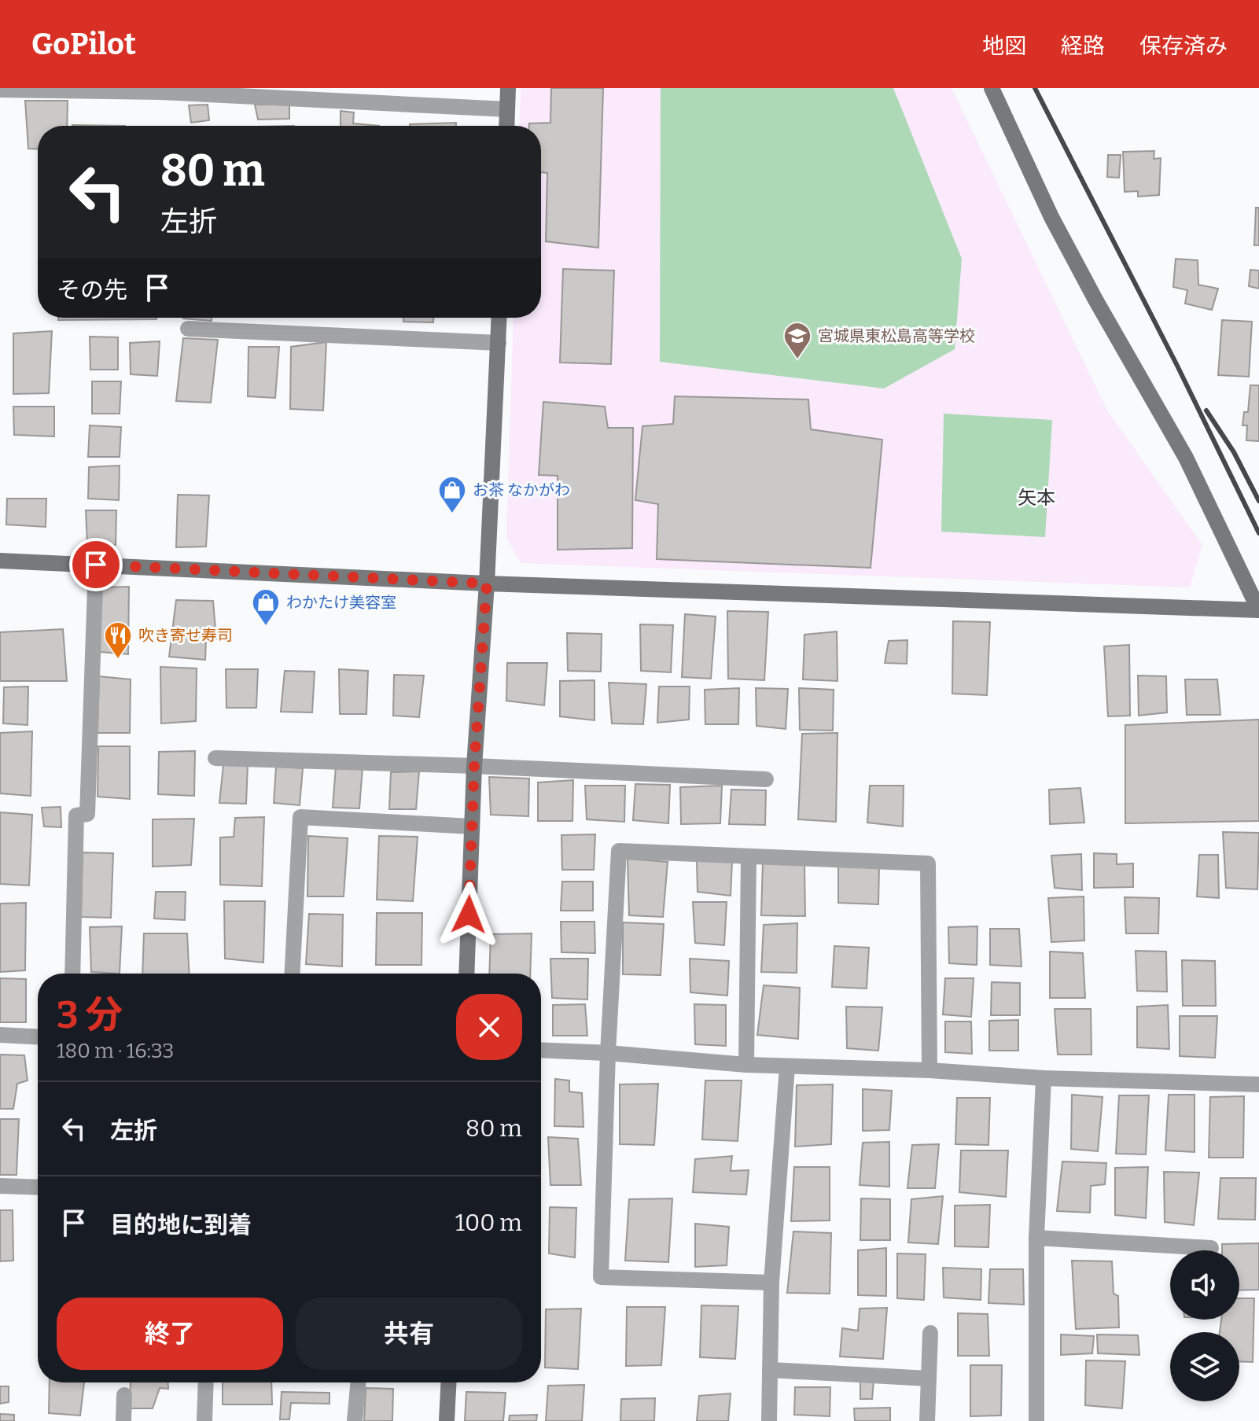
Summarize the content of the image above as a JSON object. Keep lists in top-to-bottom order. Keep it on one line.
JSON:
{"districts":["矢本"],"places":{"school or university":["宮城県東松島高等学校"],"shop":["お茶 なかがわ","わかたけ美容室"],"restaurant":["吹き寄せ寿司"]},"page":{"header":"GoPilot","nav":["地図","経路","保存済み"],"turn":["80 m","左折"],"then":"その先","heading":["3 分","180 m · 16:33"],"list":[{"name":"左折","value":"80 m"},{"name":"目的地に到着","value":"100 m"}],"buttons":["終了","共有"]}}
